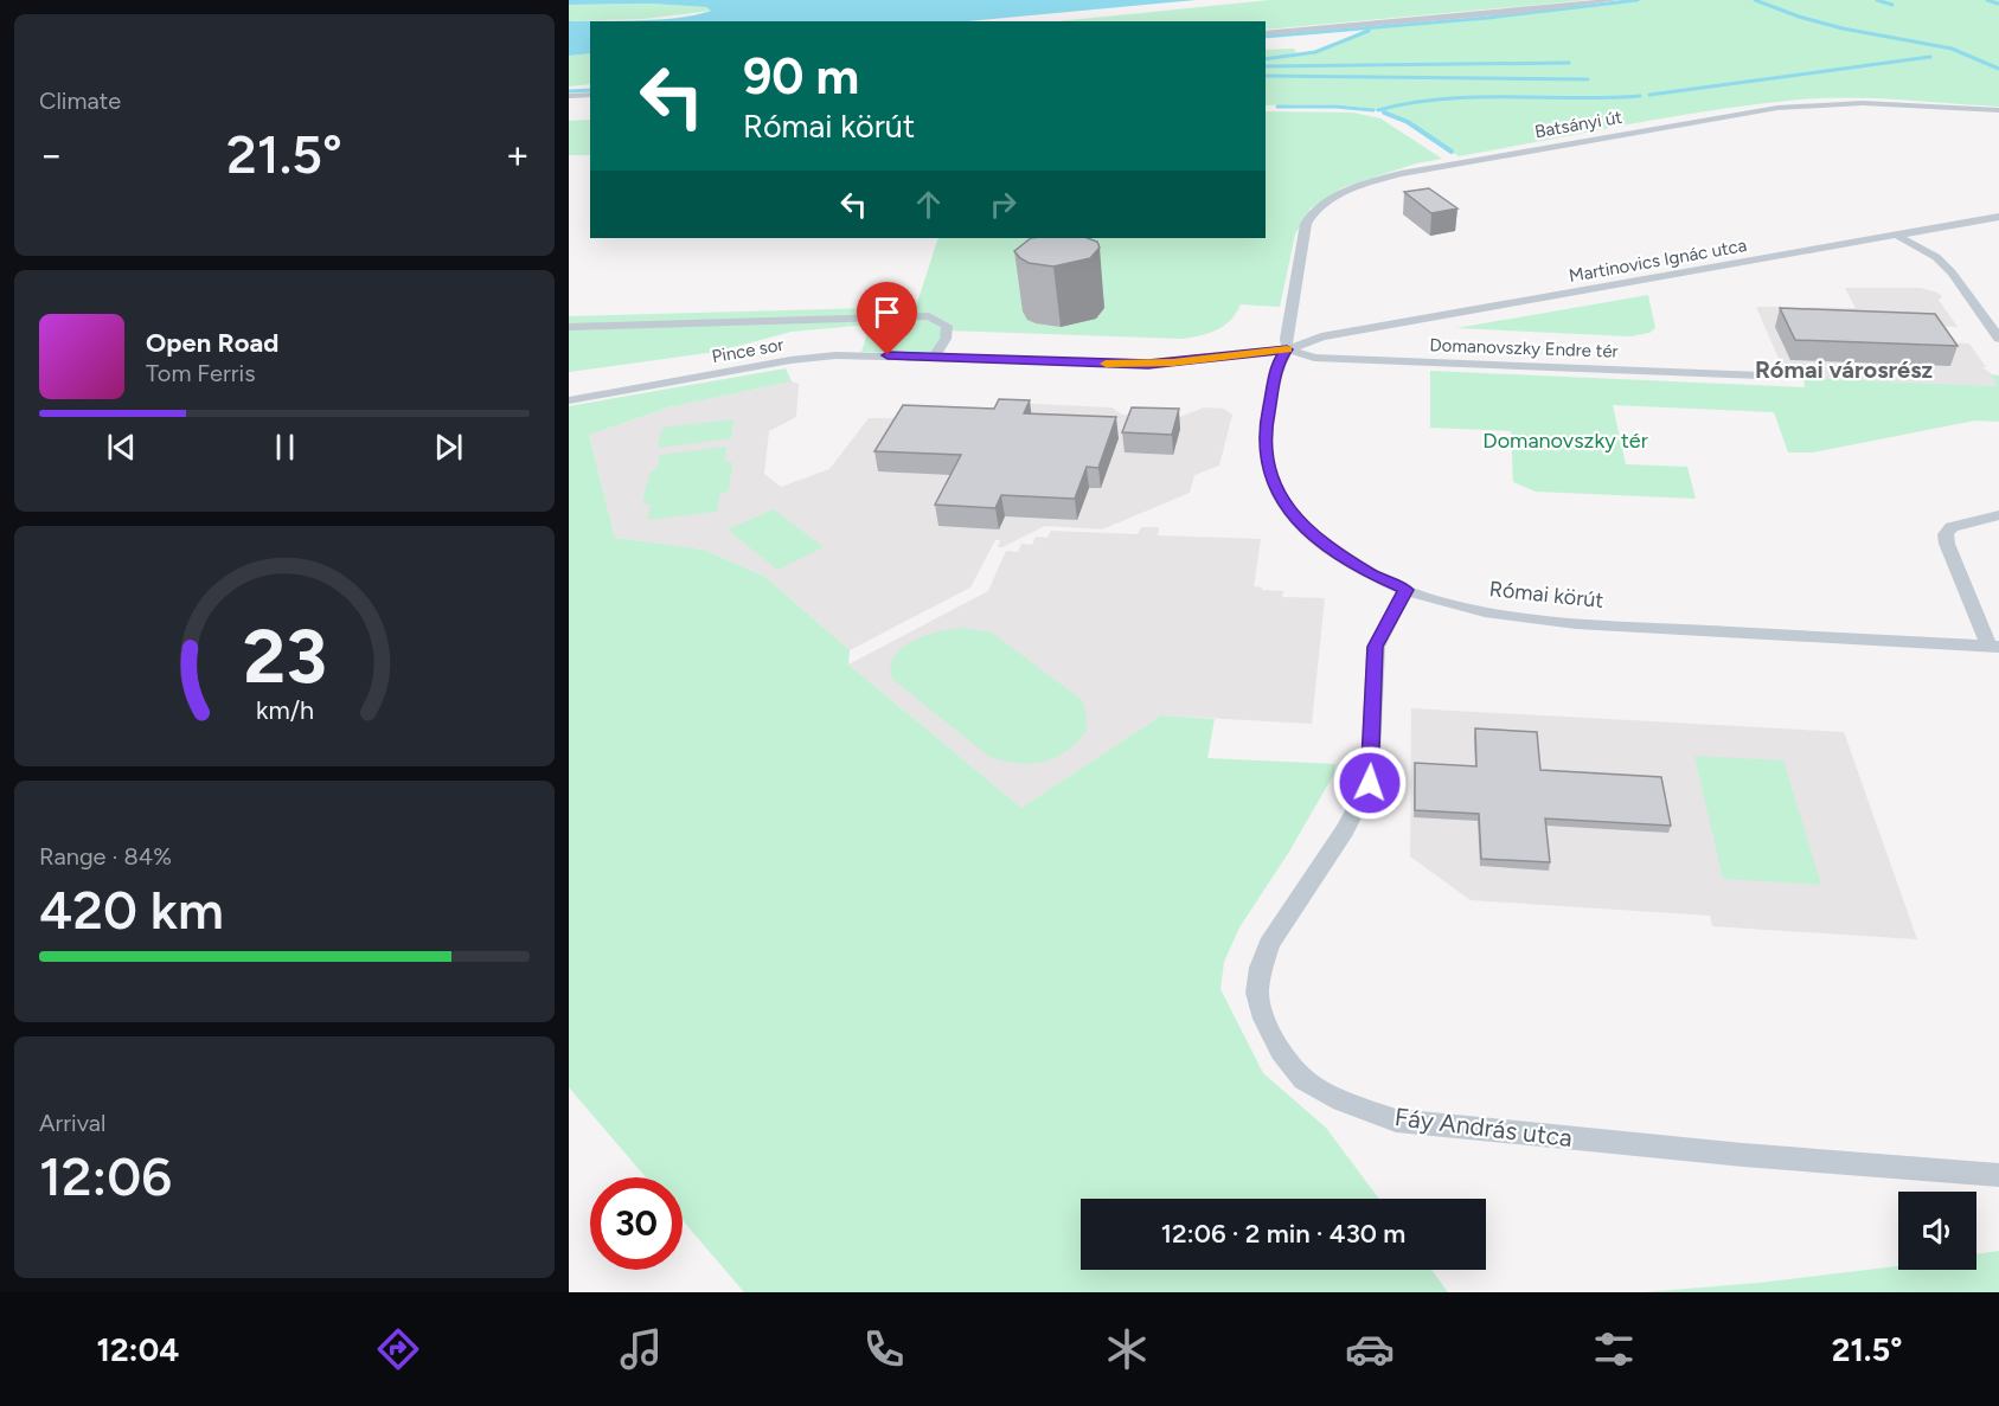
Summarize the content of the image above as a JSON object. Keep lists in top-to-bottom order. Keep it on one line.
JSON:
{"streets":{"street":["Batsányi út","Martinovics Ignác utca","Domanovszky Endre tér","Pince sor","Római körút","Fáy András utca"]},"crossings":[["Batsányi út","Martinovics Ignác utca"],["Batsányi út","Domanovszky Endre tér"],["Batsányi út","Római körút"],["Martinovics Ignác utca","Domanovszky Endre tér"],["Martinovics Ignác utca","Pince sor"],["Martinovics Ignác utca","Római körút"],["Domanovszky Endre tér","Római körút"],["Római körút","Fáy András utca"]],"districts":["Római városrész"],"parks":["Domanovszky tér"],"page":{"tile":["Climate",["Range · 84%","420 km"],["Arrival","12:06"]],"turn":["90 m","Római körút"],"heat":["−","21.5°","+"],"song":["Open Road","Tom Ferris"],"limit":"30","trip":"12:06 · 2 min · 430 m","tabs":["12:04","21.5°"],"gauge":["23","km/h"]}}
